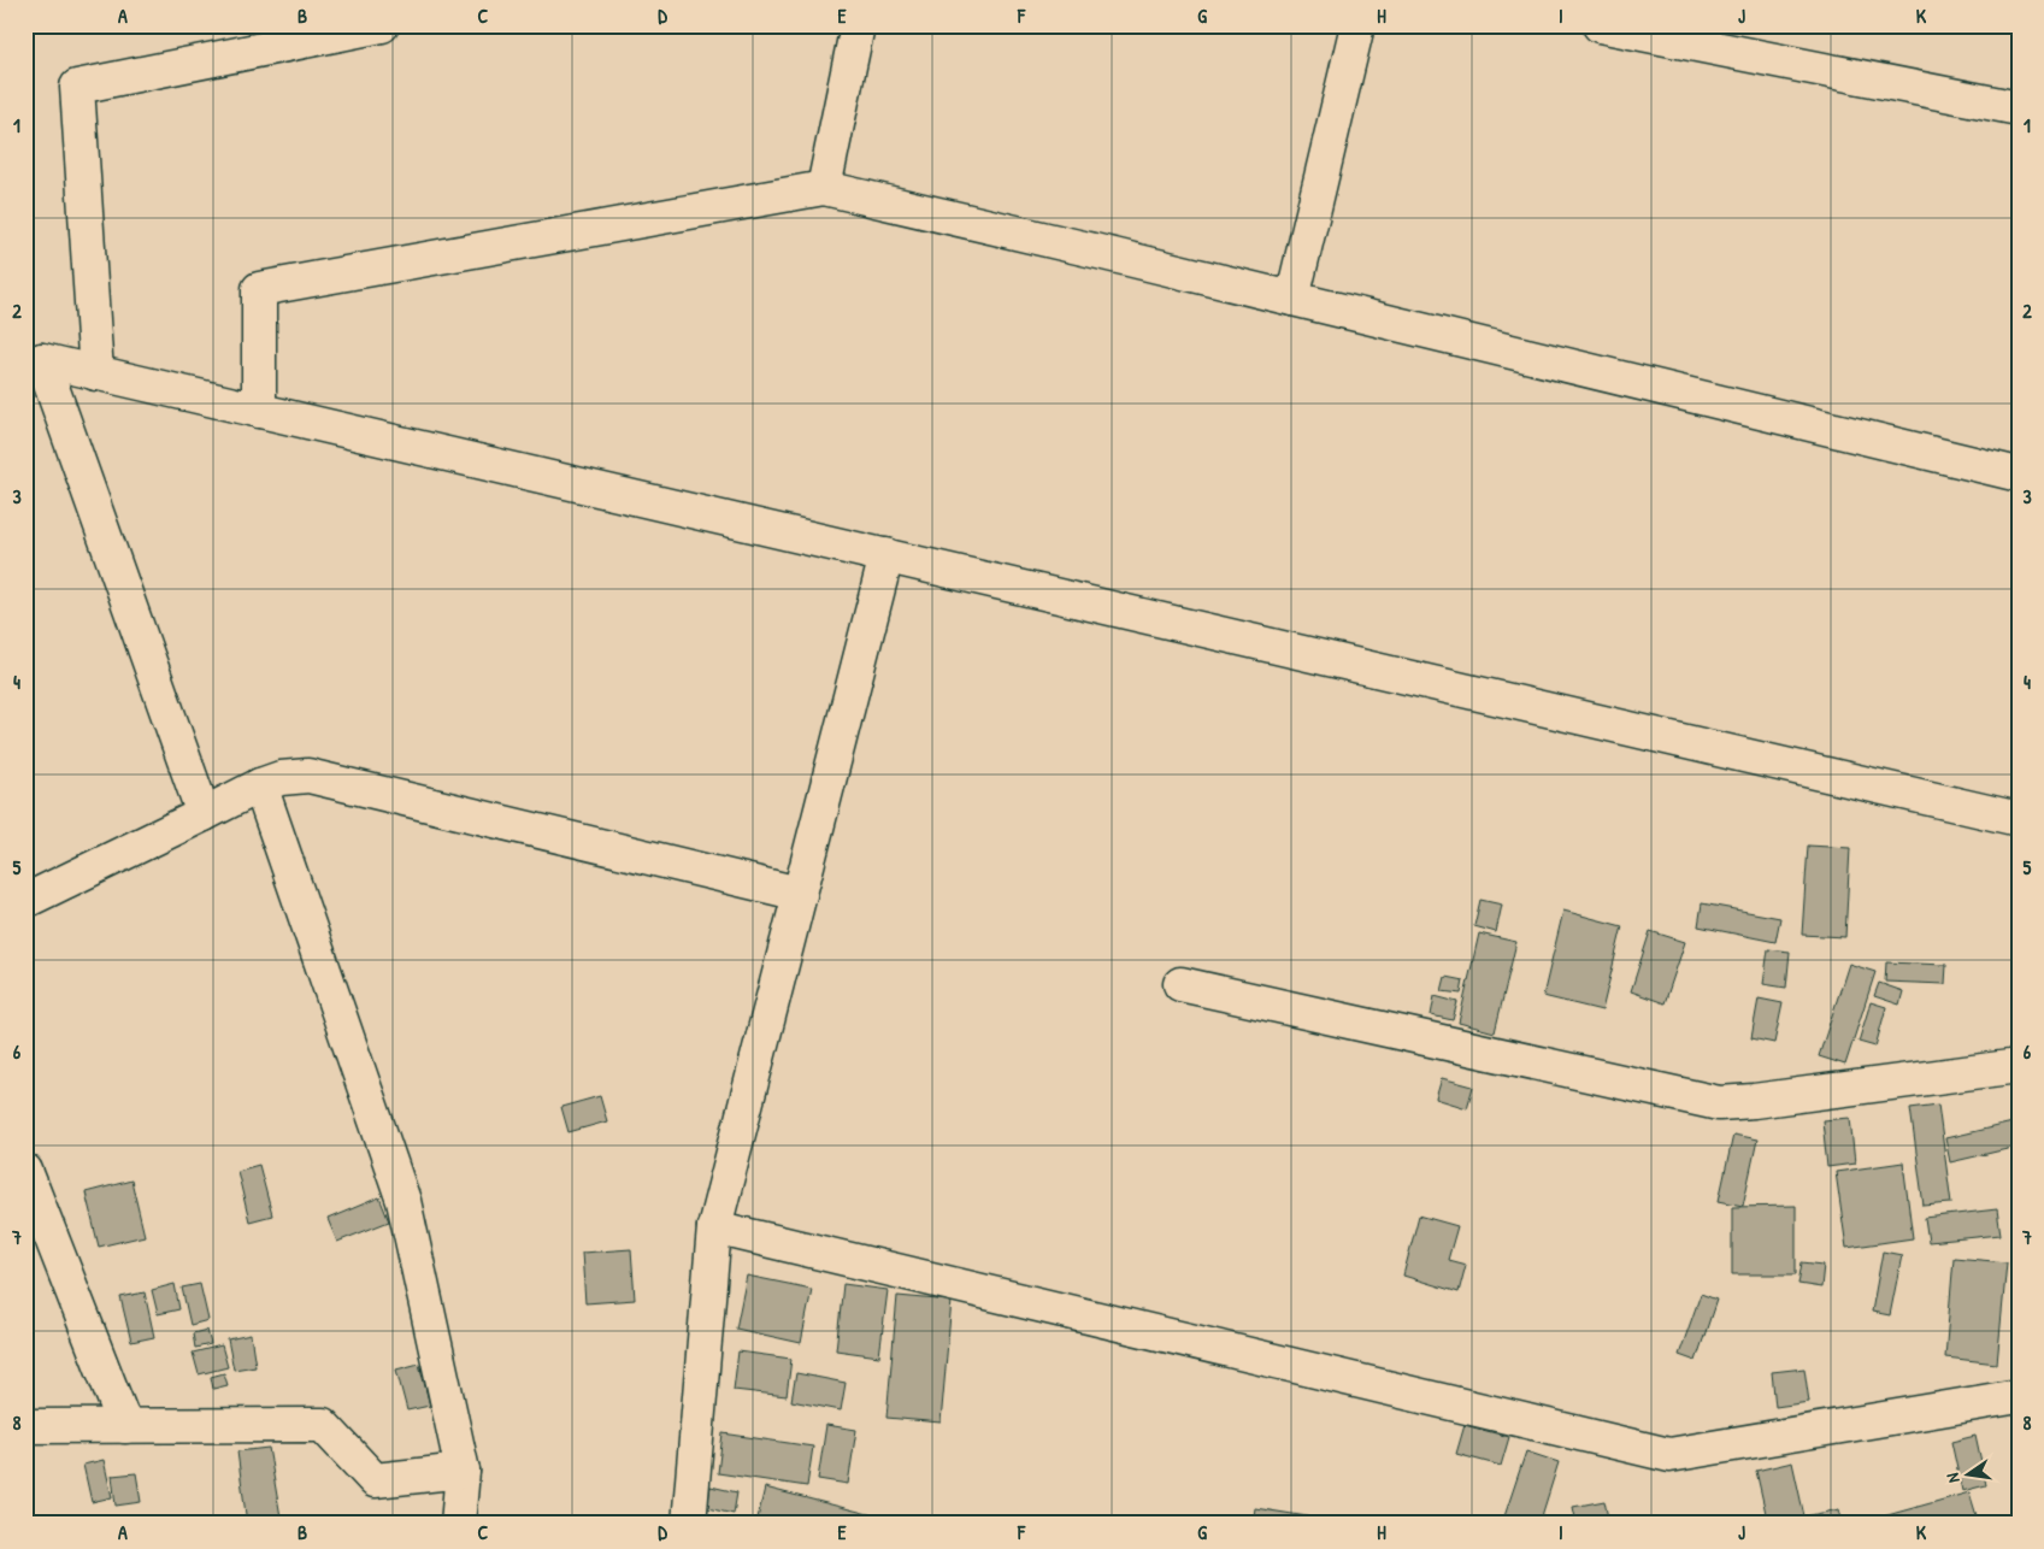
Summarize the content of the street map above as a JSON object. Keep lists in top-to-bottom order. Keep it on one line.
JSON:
{"north":"left","grid":{"columns":["A","B","C","D","E","F","G","H","I","J","K"],"rows":["1","2","3","4","5","6","7","8"]}}
